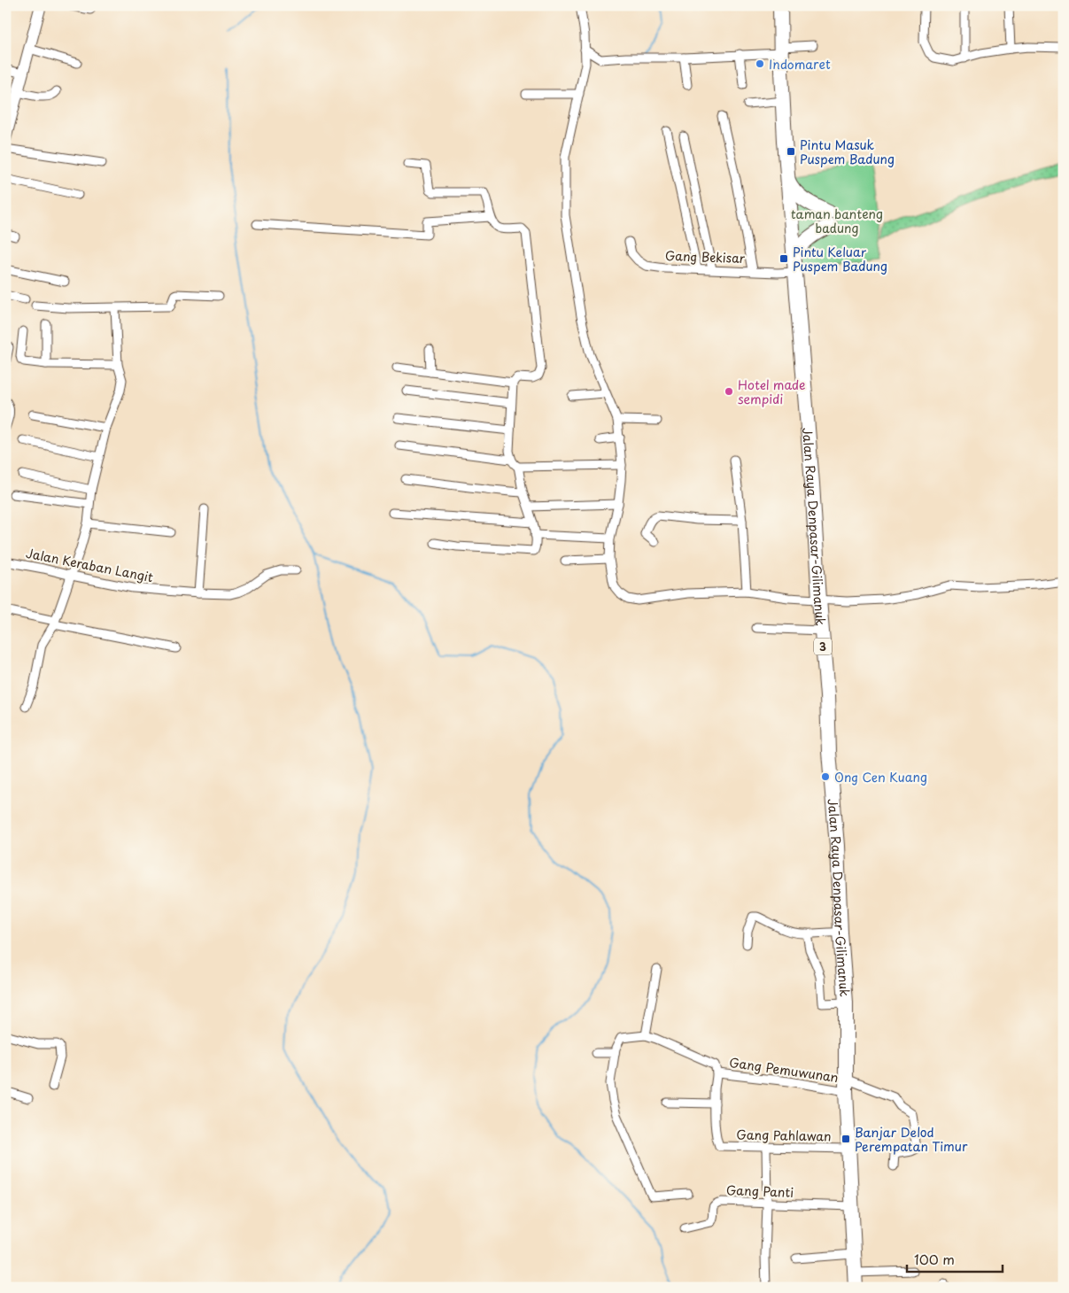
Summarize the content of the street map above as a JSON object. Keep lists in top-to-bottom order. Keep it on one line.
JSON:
{"streets":{"highway":["Jalan Raya Denpasar-Gilimanuk","3"],"street":["Gang Bekisar","Jalan Keraban Langit","Gang Pemuwunan","Gang Pahlawan","Gang Panti"]},"crossings":[["Gang Bekisar","Jalan Raya Denpasar-Gilimanuk"],["Jalan Raya Denpasar-Gilimanuk","Gang Pemuwunan"],["Jalan Raya Denpasar-Gilimanuk","Gang Pahlawan"],["Jalan Raya Denpasar-Gilimanuk","Gang Panti"]],"parks":["taman banteng badung"],"places":{"other":["Indomaret","Hotel made sempidi","Ong Cen Kuang"],"transit":["Pintu Masuk Puspem Badung","Pintu Keluar Puspem Badung","Banjar Delod Perempatan Timur"]},"scale_bar":"100 m"}
